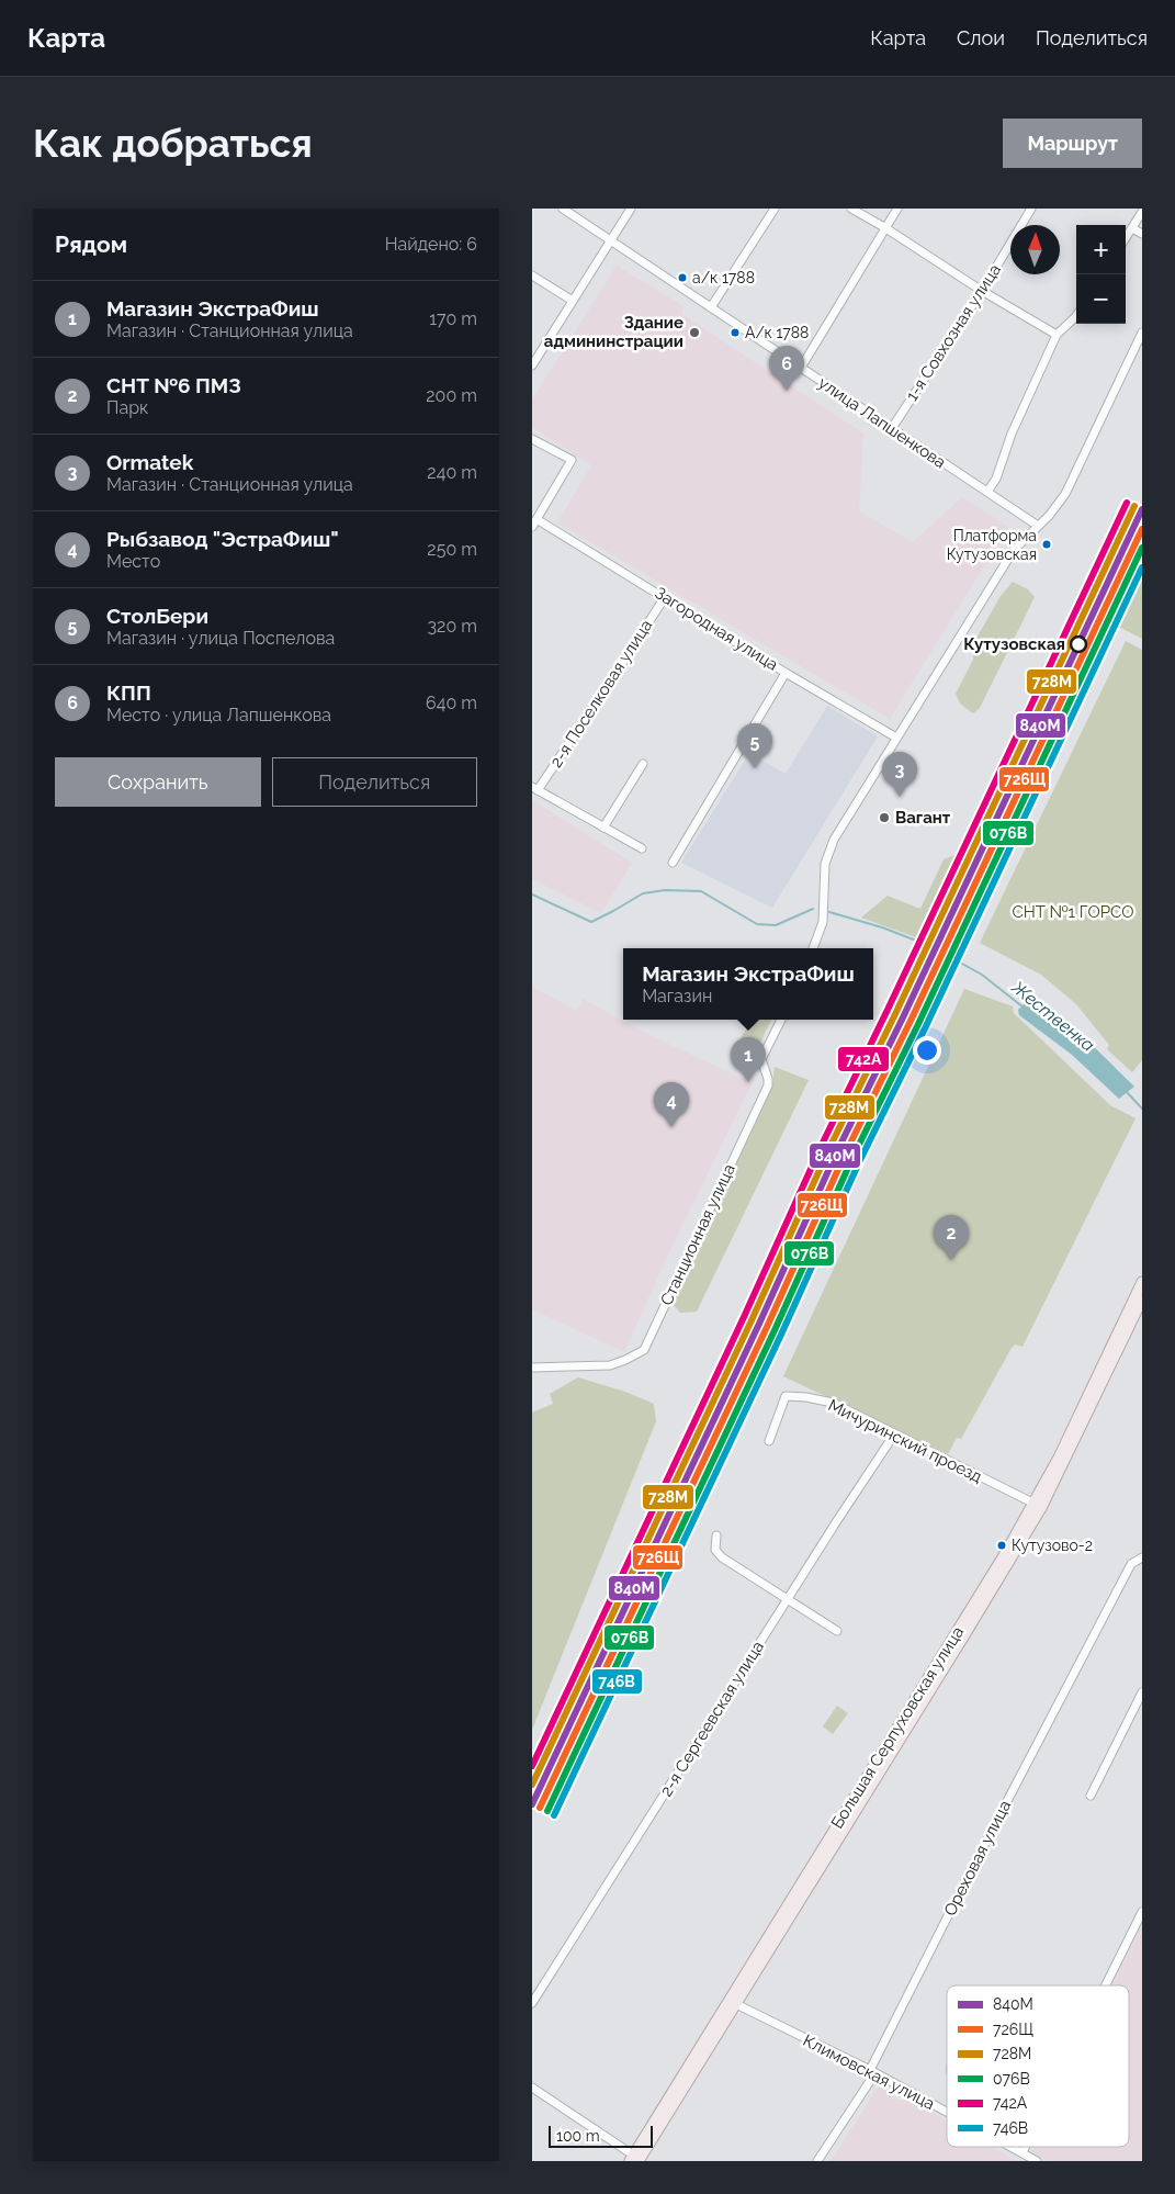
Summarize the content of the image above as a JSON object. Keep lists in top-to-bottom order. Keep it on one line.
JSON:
{"streets":{"main road":["Большая Серпуховская улица"],"street":["1-я Совхозная улица","улица Лапшенкова","Загородная улица","2-я Поселковая улица","Станционная улица","Мичуринский проезд","2-я Сергеевская улица","Ореховая улица","Климовская улица"]},"crossings":[["1-я Совхозная улица","улица Лапшенкова"],["Загородная улица","2-я Поселковая улица"],["Мичуринский проезд","2-я Сергеевская улица"],["Мичуринский проезд","Большая Серпуховская улица"],["Большая Серпуховская улица","Климовская улица"],["Ореховая улица","Климовская улица"]],"water":["Жественка"],"parks":["СНТ №1 ГОРСО"],"places":["a/к 1788","Здание админинстрации","А/к 1788","Платформа Кутузовская","Кутузовская","Вагант","Кутузово-2"],"lines":["transit line 742А","transit line 728М","transit line 840М","transit line 726Щ","transit line 076В","transit line 746В"],"legend":["840М","726Щ","728М","076В","742А","746В"],"scale_bar":"100 m","north":"top","page":{"header":"Карта","nav":["Карта","Слои","Поделиться"],"buttons":["Маршрут",["Сохранить","Поделиться"]],"title":"Как добраться","heading":["Рядом","Найдено: 6"],"map_buttons":["+","−"],"list":[{"mark":"1","name":"Магазин ЭкстраФиш","note":"Магазин · Станционная улица","value":"170 m"},{"mark":"2","name":"СНТ №6 ПМЗ","note":"Парк","value":"200 m"},{"mark":"3","name":"Ormatek","note":"Магазин · Станционная улица","value":"240 m"},{"mark":"4","name":"Рыбзавод \"ЭстраФиш\"","note":"Место","value":"250 m"},{"mark":"5","name":"СтолБери","note":"Магазин · улица Поспелова","value":"320 m"},{"mark":"6","name":"КПП","note":"Место · улица Лапшенкова","value":"640 m"}],"pins":["6","5","3","1","4","2"],"popup":["Магазин ЭкстраФиш","Магазин"],"scale":"100 m"}}
